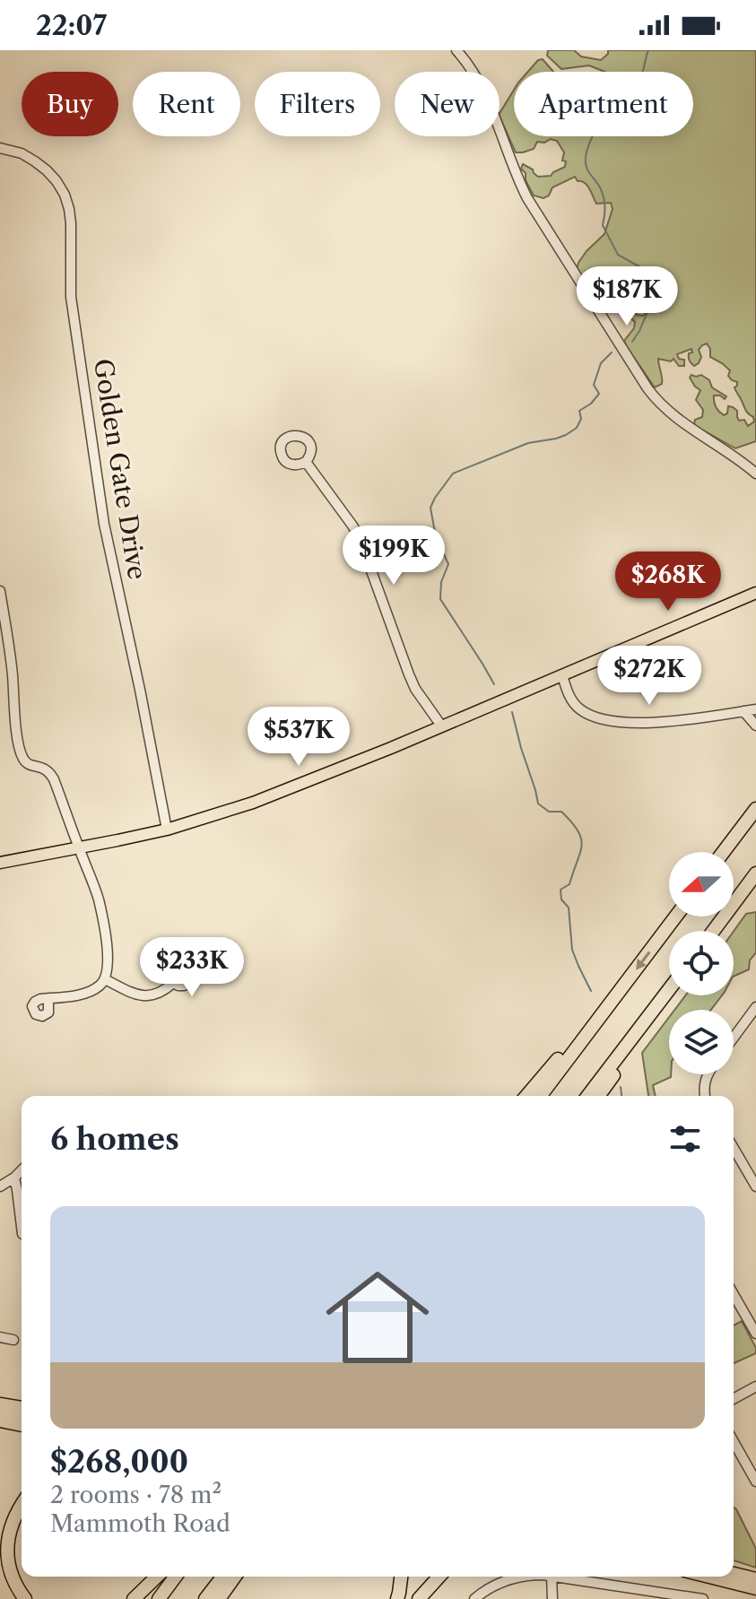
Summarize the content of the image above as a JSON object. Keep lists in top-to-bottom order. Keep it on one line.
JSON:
{"streets":{"street":["Golden Gate Drive"]},"north":"left","page":{"status":"22:07","chip":["Buy","Rent","Filters","New","Apartment"],"price":["$187K","$199K","$268K","$272K","$537K","$233K"],"heading":"6 homes","list":[{"name":"$268,000","note":"2 rooms · 78 m² · Mammoth Road"}]}}
